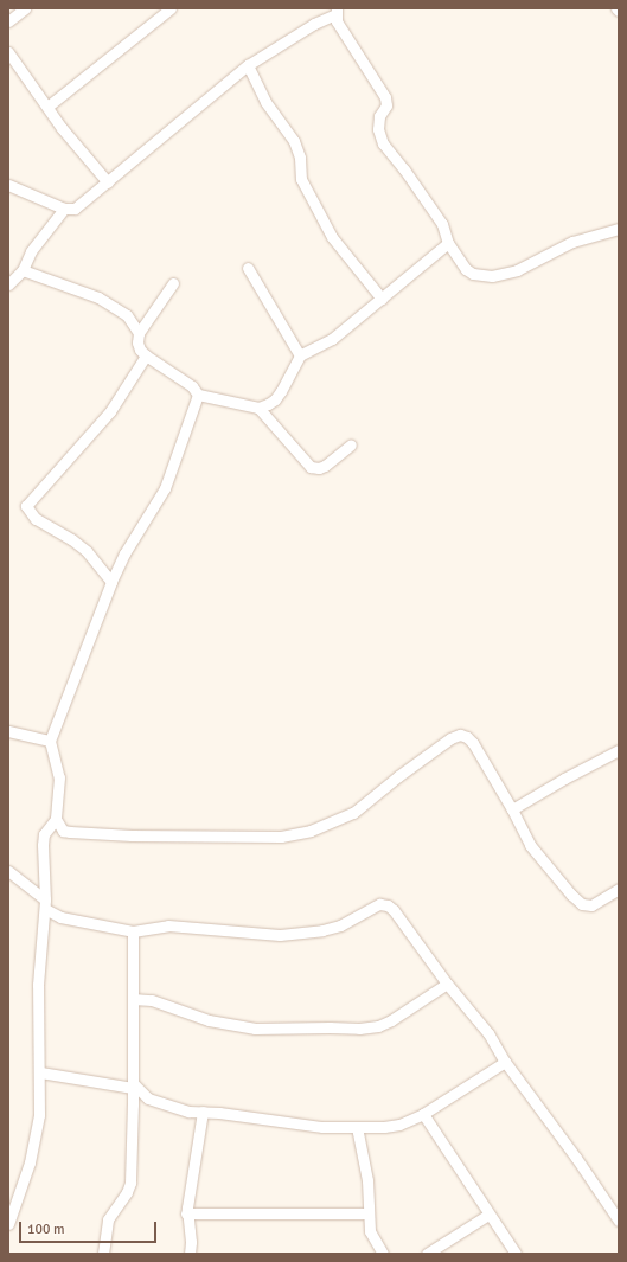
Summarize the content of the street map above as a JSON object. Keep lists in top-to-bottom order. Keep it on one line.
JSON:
{"scale_bar":"100 m"}
